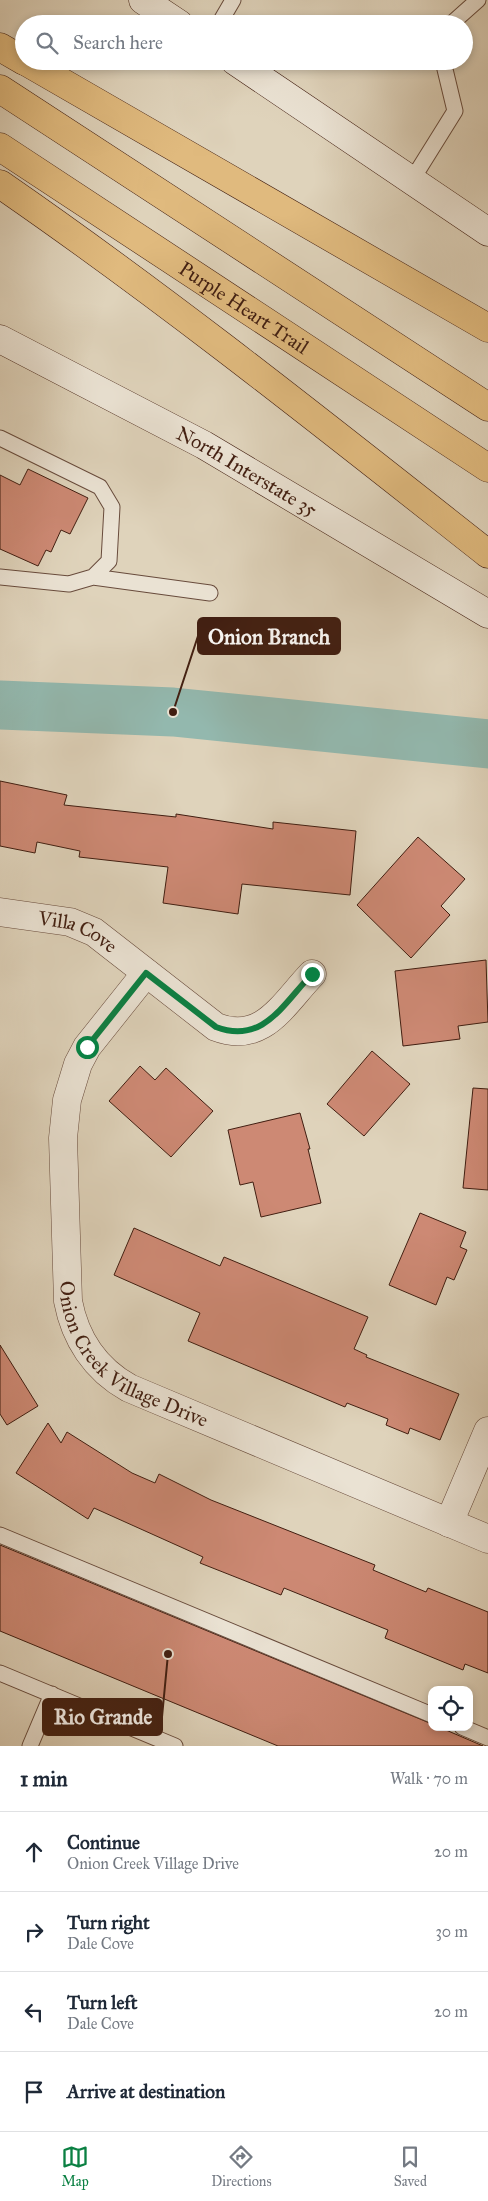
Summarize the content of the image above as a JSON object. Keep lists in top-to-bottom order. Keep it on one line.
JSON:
{"streets":{"highway":["Purple Heart Trail"],"street":["North Interstate 35","Villa Cove","Onion Creek Village Drive"]},"crossings":[["Villa Cove","Onion Creek Village Drive"]],"places":["Onion Branch","Rio Grande"],"page":{"search":"Search here","heading":["1 min","Walk · 70 m"],"list":[["Continue","Onion Creek Village Drive","20 m"],["Turn right","Dale Cove","30 m"],["Turn left","Dale Cove","20 m"],"Arrive at destination"],"nav":["Map","Directions","Saved"]}}
